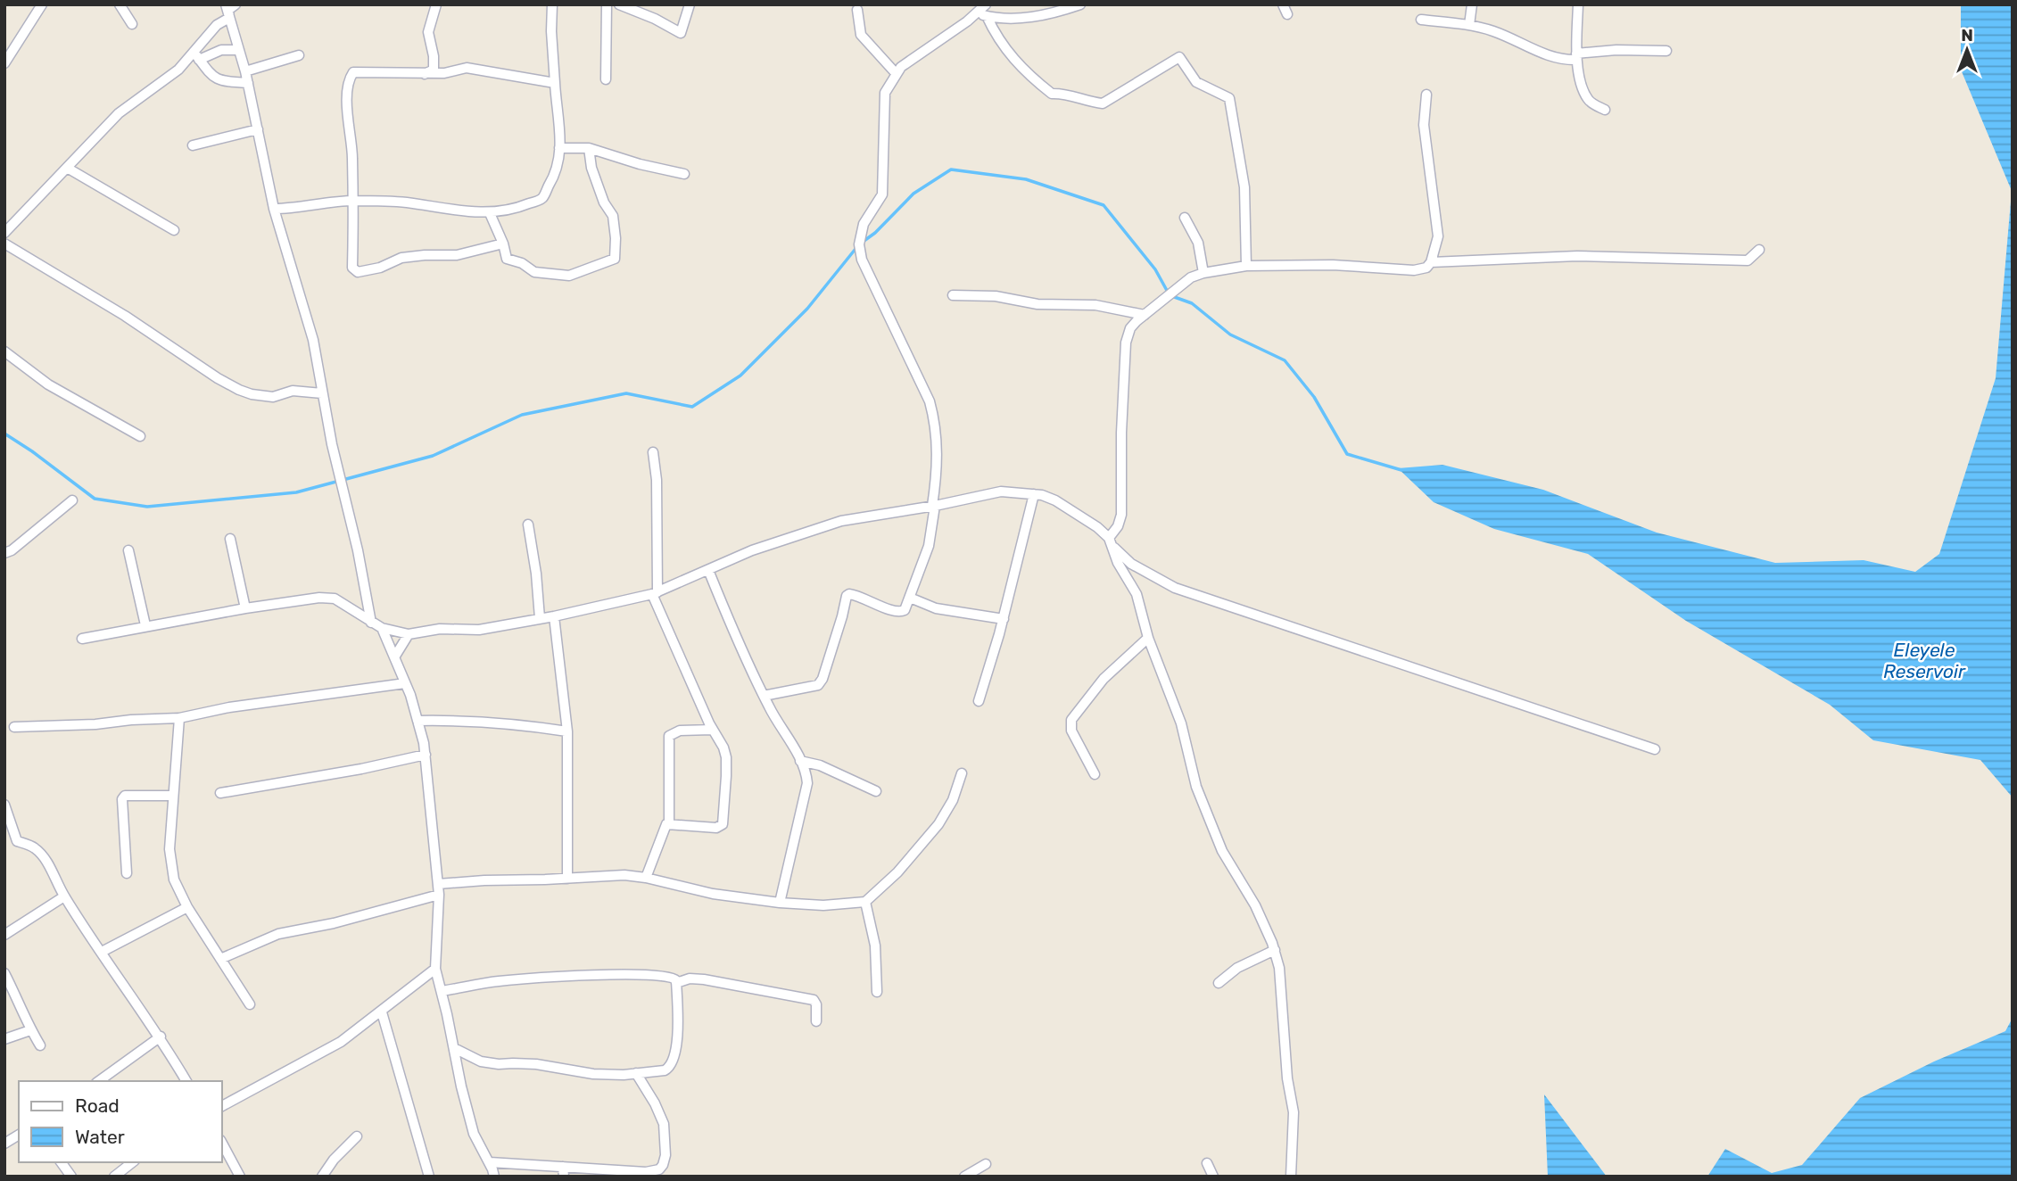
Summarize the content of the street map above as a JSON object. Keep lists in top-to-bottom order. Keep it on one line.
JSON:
{"water":["Eleyele Reservoir"],"legend":["Road","Water"],"north":"top"}
